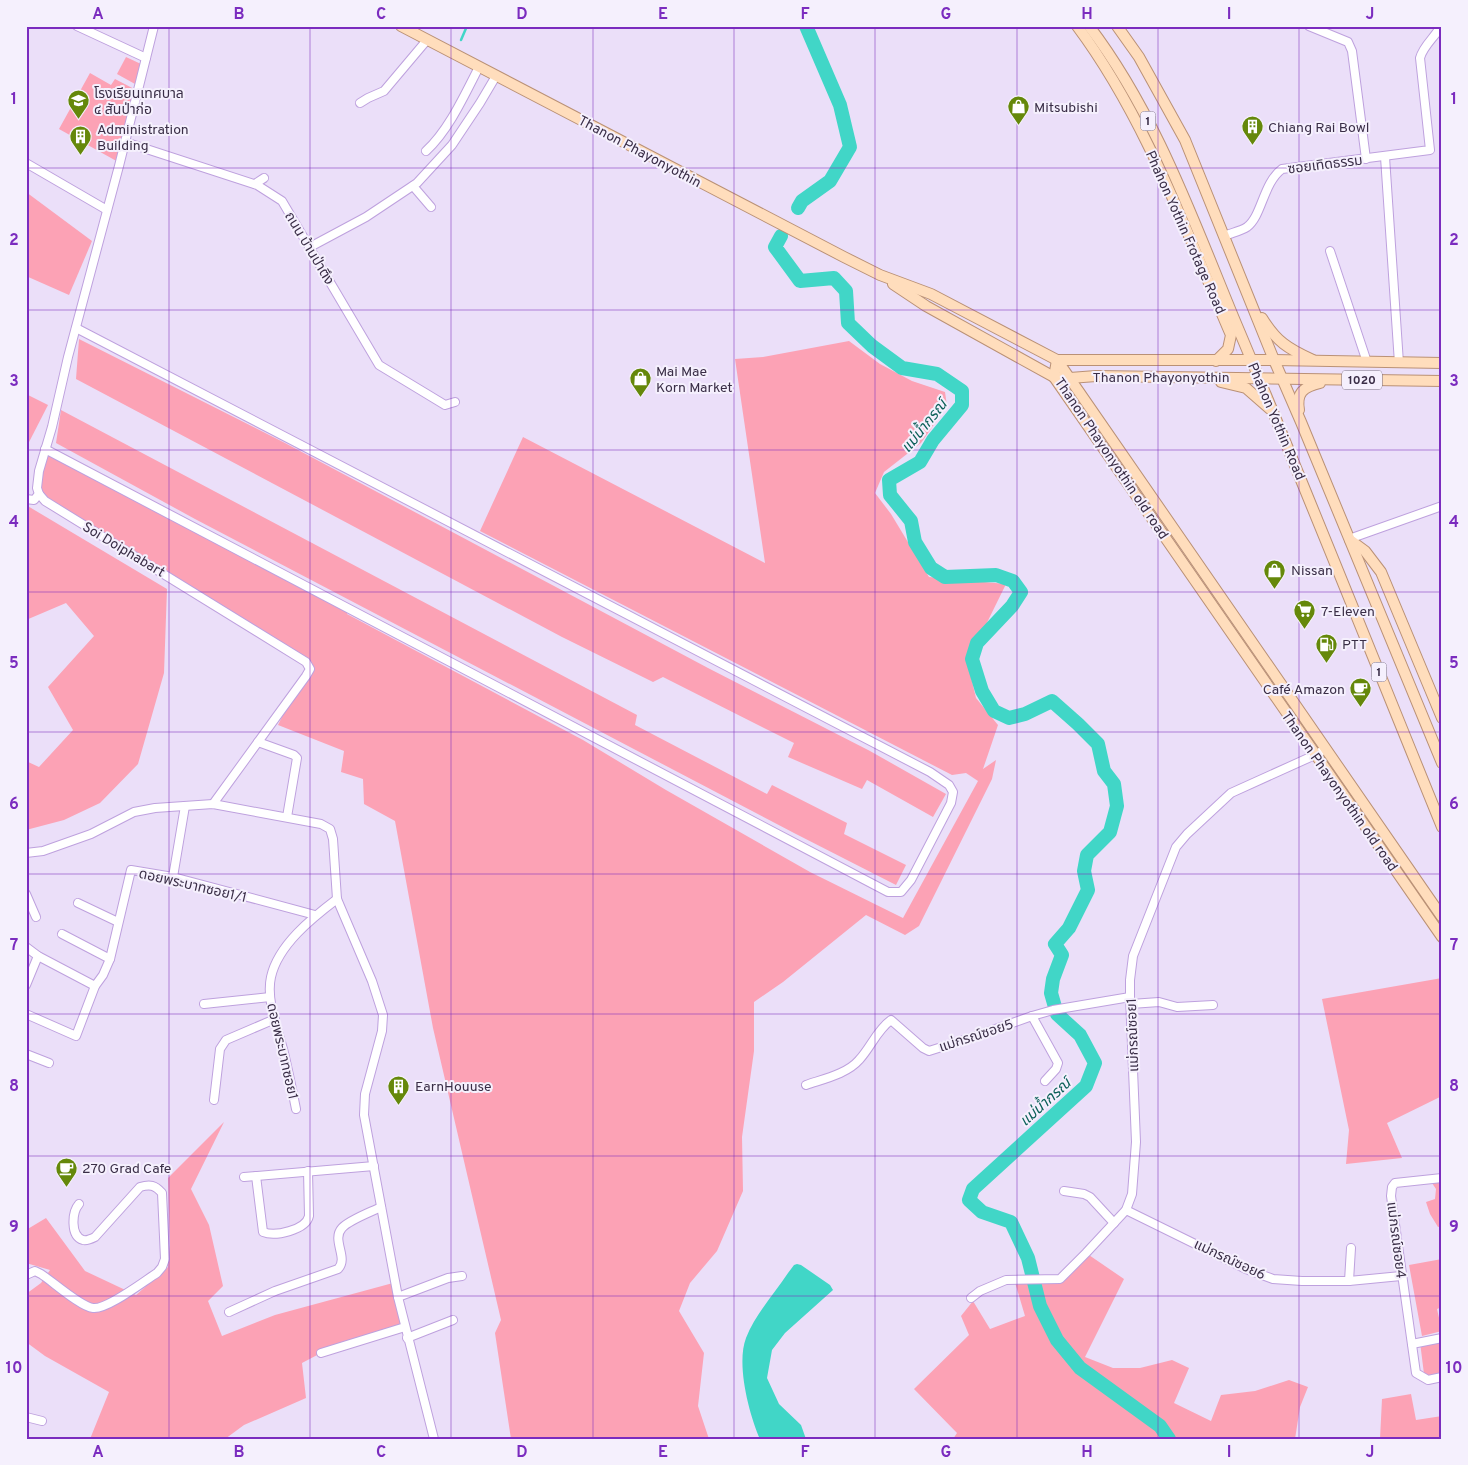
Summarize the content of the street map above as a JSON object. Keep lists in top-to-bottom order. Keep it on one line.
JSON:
{"streets":{"main road":["1","Thanon Phayonyothin","Phahon Yothin Frotage Road","1020","Phahon Yothin Road","Thanon Phayonyothin old road"],"street":["ซอยเทิดธรรม","ถนน บ้านป่าตึง","Soi Doiphabart","ดอยพระบาทซอย1/1","แม่กรณ์ซอย5","แม่กรณ์ซอย1","ดอยพระบาทซอย1","แม่กรณ์ซอย4","แม่กรณ์ซอย6"]},"crossings":[["1","Phahon Yothin Road"],["Thanon Phayonyothin","Phahon Yothin Frotage Road"],["Thanon Phayonyothin","1020"],["Thanon Phayonyothin","Phahon Yothin Road"],["Thanon Phayonyothin","Thanon Phayonyothin old road"],["ซอยเทิดธรรม","Phahon Yothin Road"],["1020","Phahon Yothin Road"],["Thanon Phayonyothin old road","แม่กรณ์ซอย1"],["ดอยพระบาทซอย1/1","ดอยพระบาทซอย1"],["แม่กรณ์ซอย1","แม่กรณ์ซอย6"],["แม่กรณ์ซอย4","แม่กรณ์ซอย6"]],"water":["แม่น้ำกรณ์"],"places":{"school or university":["โรงเรียนเทศบาล ๔ สันป่าก่อ"],"shop":["Mitsubishi","Mai Mae Korn Market","Nissan"],"building":["Chiang Rai Bowl","Administration Building","EarnHouuse"],"supermarket":["7-Eleven"],"fuel station":["PTT"],"cafe":["Café Amazon","270 Grad Cafe"]},"grid":{"columns":["A","B","C","D","E","F","G","H","I","J"],"rows":["1","2","3","4","5","6","7","8","9","10"]}}
